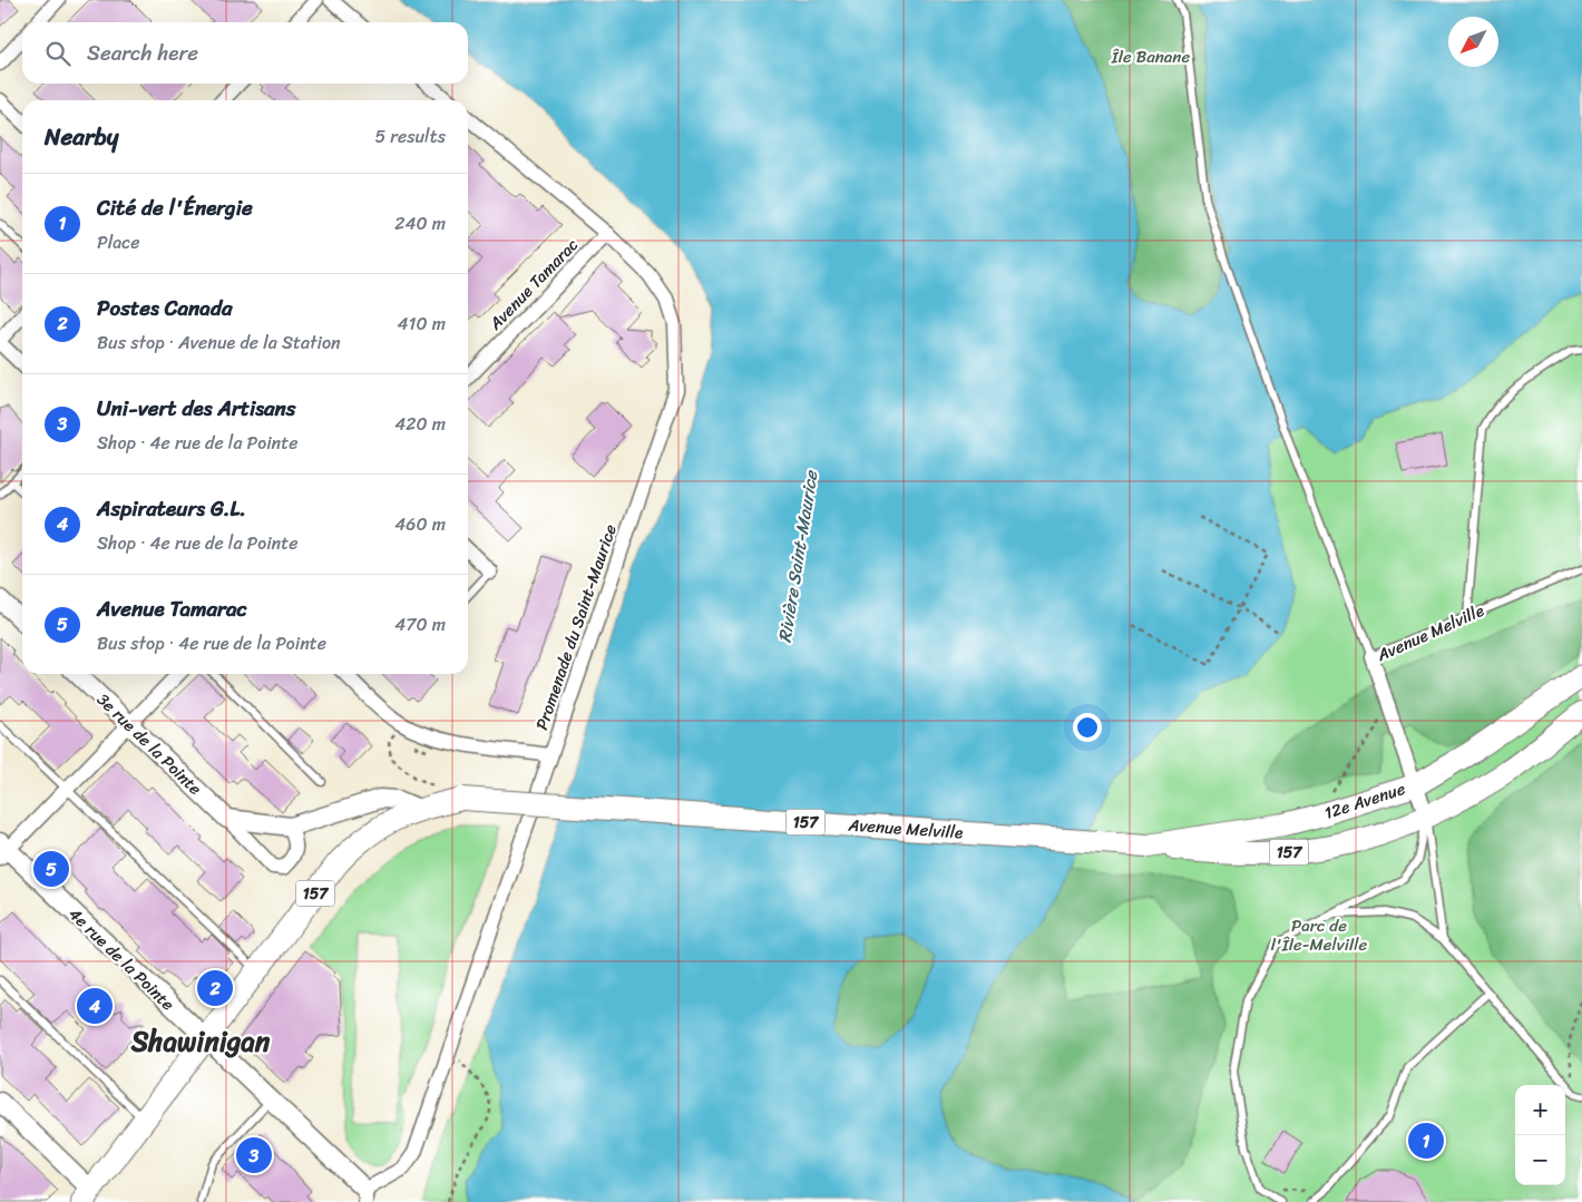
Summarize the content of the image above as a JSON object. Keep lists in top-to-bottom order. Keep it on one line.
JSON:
{"streets":{"main road":["Avenue Melville","12e Avenue","157"],"street":["Avenue Tamarac","Promenade du Saint-Maurice","3e rue de la Pointe","4e rue de la Pointe"]},"crossings":[["Avenue Tamarac","Promenade du Saint-Maurice"],["Promenade du Saint-Maurice","4e rue de la Pointe"],["Avenue Melville","12e Avenue"],["Avenue Melville","157"],["12e Avenue","157"],["157","4e rue de la Pointe"]],"districts":["Shawinigan"],"water":["Rivière Saint-Maurice"],"parks":["Île Banane","Parc de l'Île-Melville"],"north":"bottom left","page":{"search":"Search here","heading":["Nearby","5 results"],"list":[{"mark":"1","name":"Cité de l'Énergie","note":"Place","value":"240 m"},{"mark":"2","name":"Postes Canada","note":"Bus stop · Avenue de la Station","value":"410 m"},{"mark":"3","name":"Uni-vert des Artisans","note":"Shop · 4e rue de la Pointe","value":"420 m"},{"mark":"4","name":"Aspirateurs G.L.","note":"Shop · 4e rue de la Pointe","value":"460 m"},{"mark":"5","name":"Avenue Tamarac","note":"Bus stop · 4e rue de la Pointe","value":"470 m"}],"pins":["5","2","4","1","3"],"map_buttons":["+","−"]}}
